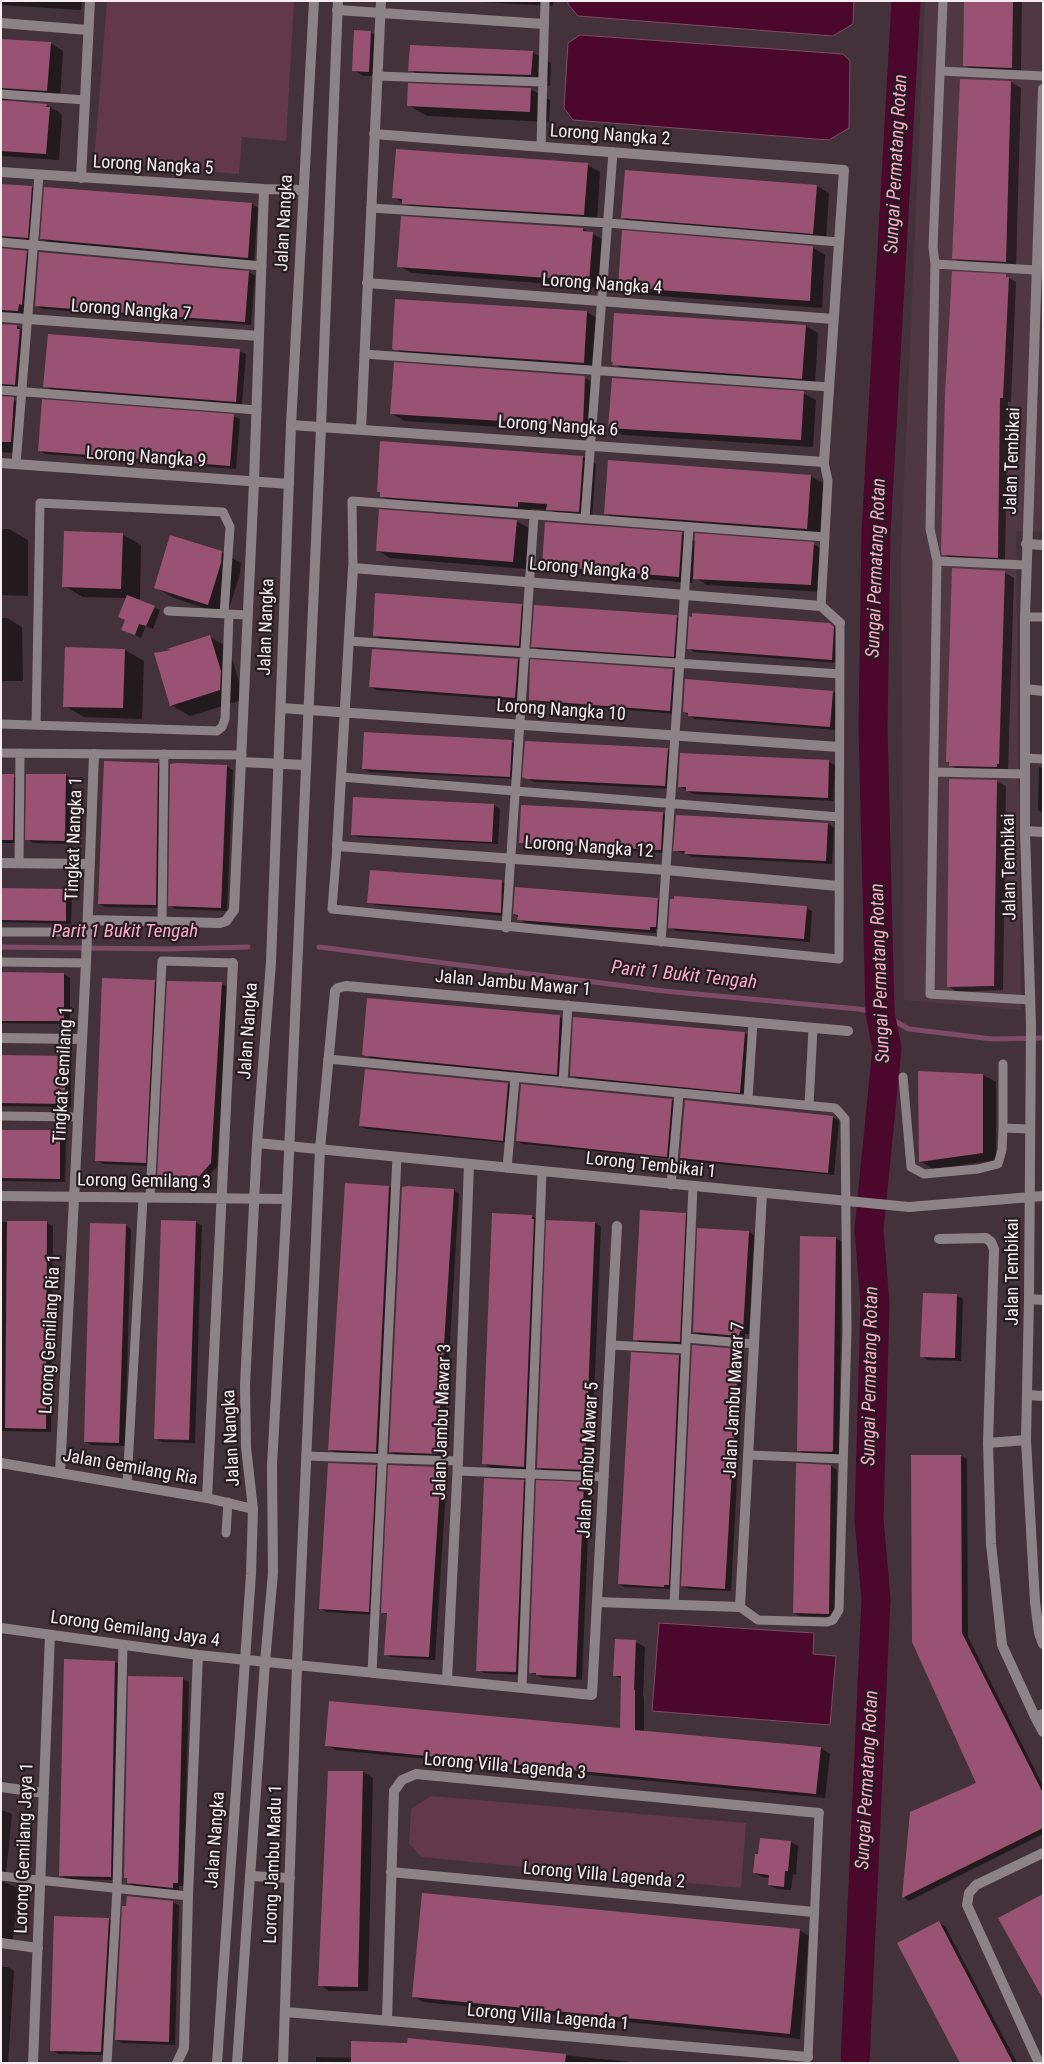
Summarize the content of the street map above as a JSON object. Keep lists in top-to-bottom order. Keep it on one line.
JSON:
{"streets":{"street":["Lorong Nangka 2","Lorong Nangka 5","Jalan Nangka","Lorong Nangka 4","Lorong Nangka 7","Lorong Nangka 6","Lorong Nangka 9","Jalan Tembikai","Lorong Nangka 8","Lorong Nangka 10","Tingkat Nangka 1","Lorong Nangka 12","Jalan Jambu Mawar 1","Tingkat Gemilang 1","Lorong Tembikai 1","Lorong Gemilang 3","Lorong Gemilang Ria 1","Jalan Jambu Mawar 7","Jalan Jambu Mawar 3","Jalan Jambu Mawar 5","Jalan Gemilang Ria","Lorong Gemilang Jaya 4","Lorong Villa Lagenda 3","Lorong Gemilang Jaya 1","Lorong Jambu Madu 1","Lorong Villa Lagenda 2","Lorong Villa Lagenda 1"]},"crossings":[["Lorong Nangka 5","Jalan Nangka"],["Jalan Nangka","Lorong Nangka 6"],["Jalan Nangka","Lorong Nangka 9"],["Jalan Nangka","Lorong Nangka 10"],["Jalan Nangka","Lorong Tembikai 1"],["Jalan Nangka","Lorong Gemilang 3"],["Jalan Nangka","Jalan Gemilang Ria"],["Jalan Nangka","Lorong Gemilang Jaya 4"],["Jalan Tembikai","Lorong Tembikai 1"],["Tingkat Nangka 1","Tingkat Gemilang 1"],["Jalan Jambu Mawar 1","Lorong Tembikai 1"],["Jalan Jambu Mawar 1","Lorong Jambu Madu 1"],["Tingkat Gemilang 1","Lorong Gemilang 3"],["Tingkat Gemilang 1","Lorong Gemilang Ria 1"],["Lorong Tembikai 1","Jalan Jambu Mawar 7"],["Lorong Tembikai 1","Jalan Jambu Mawar 3"],["Lorong Gemilang 3","Lorong Gemilang Ria 1"],["Lorong Gemilang Ria 1","Jalan Gemilang Ria"],["Jalan Jambu Mawar 3","Lorong Gemilang Jaya 4"],["Jalan Jambu Mawar 5","Lorong Gemilang Jaya 4"],["Lorong Gemilang Jaya 4","Lorong Gemilang Jaya 1"],["Lorong Gemilang Jaya 4","Lorong Jambu Madu 1"],["Lorong Villa Lagenda 3","Lorong Villa Lagenda 2"],["Lorong Villa Lagenda 3","Lorong Villa Lagenda 1"],["Lorong Jambu Madu 1","Lorong Villa Lagenda 1"]],"water":["Sungai Permatang Rotan","Parit 1 Bukit Tengah"]}
